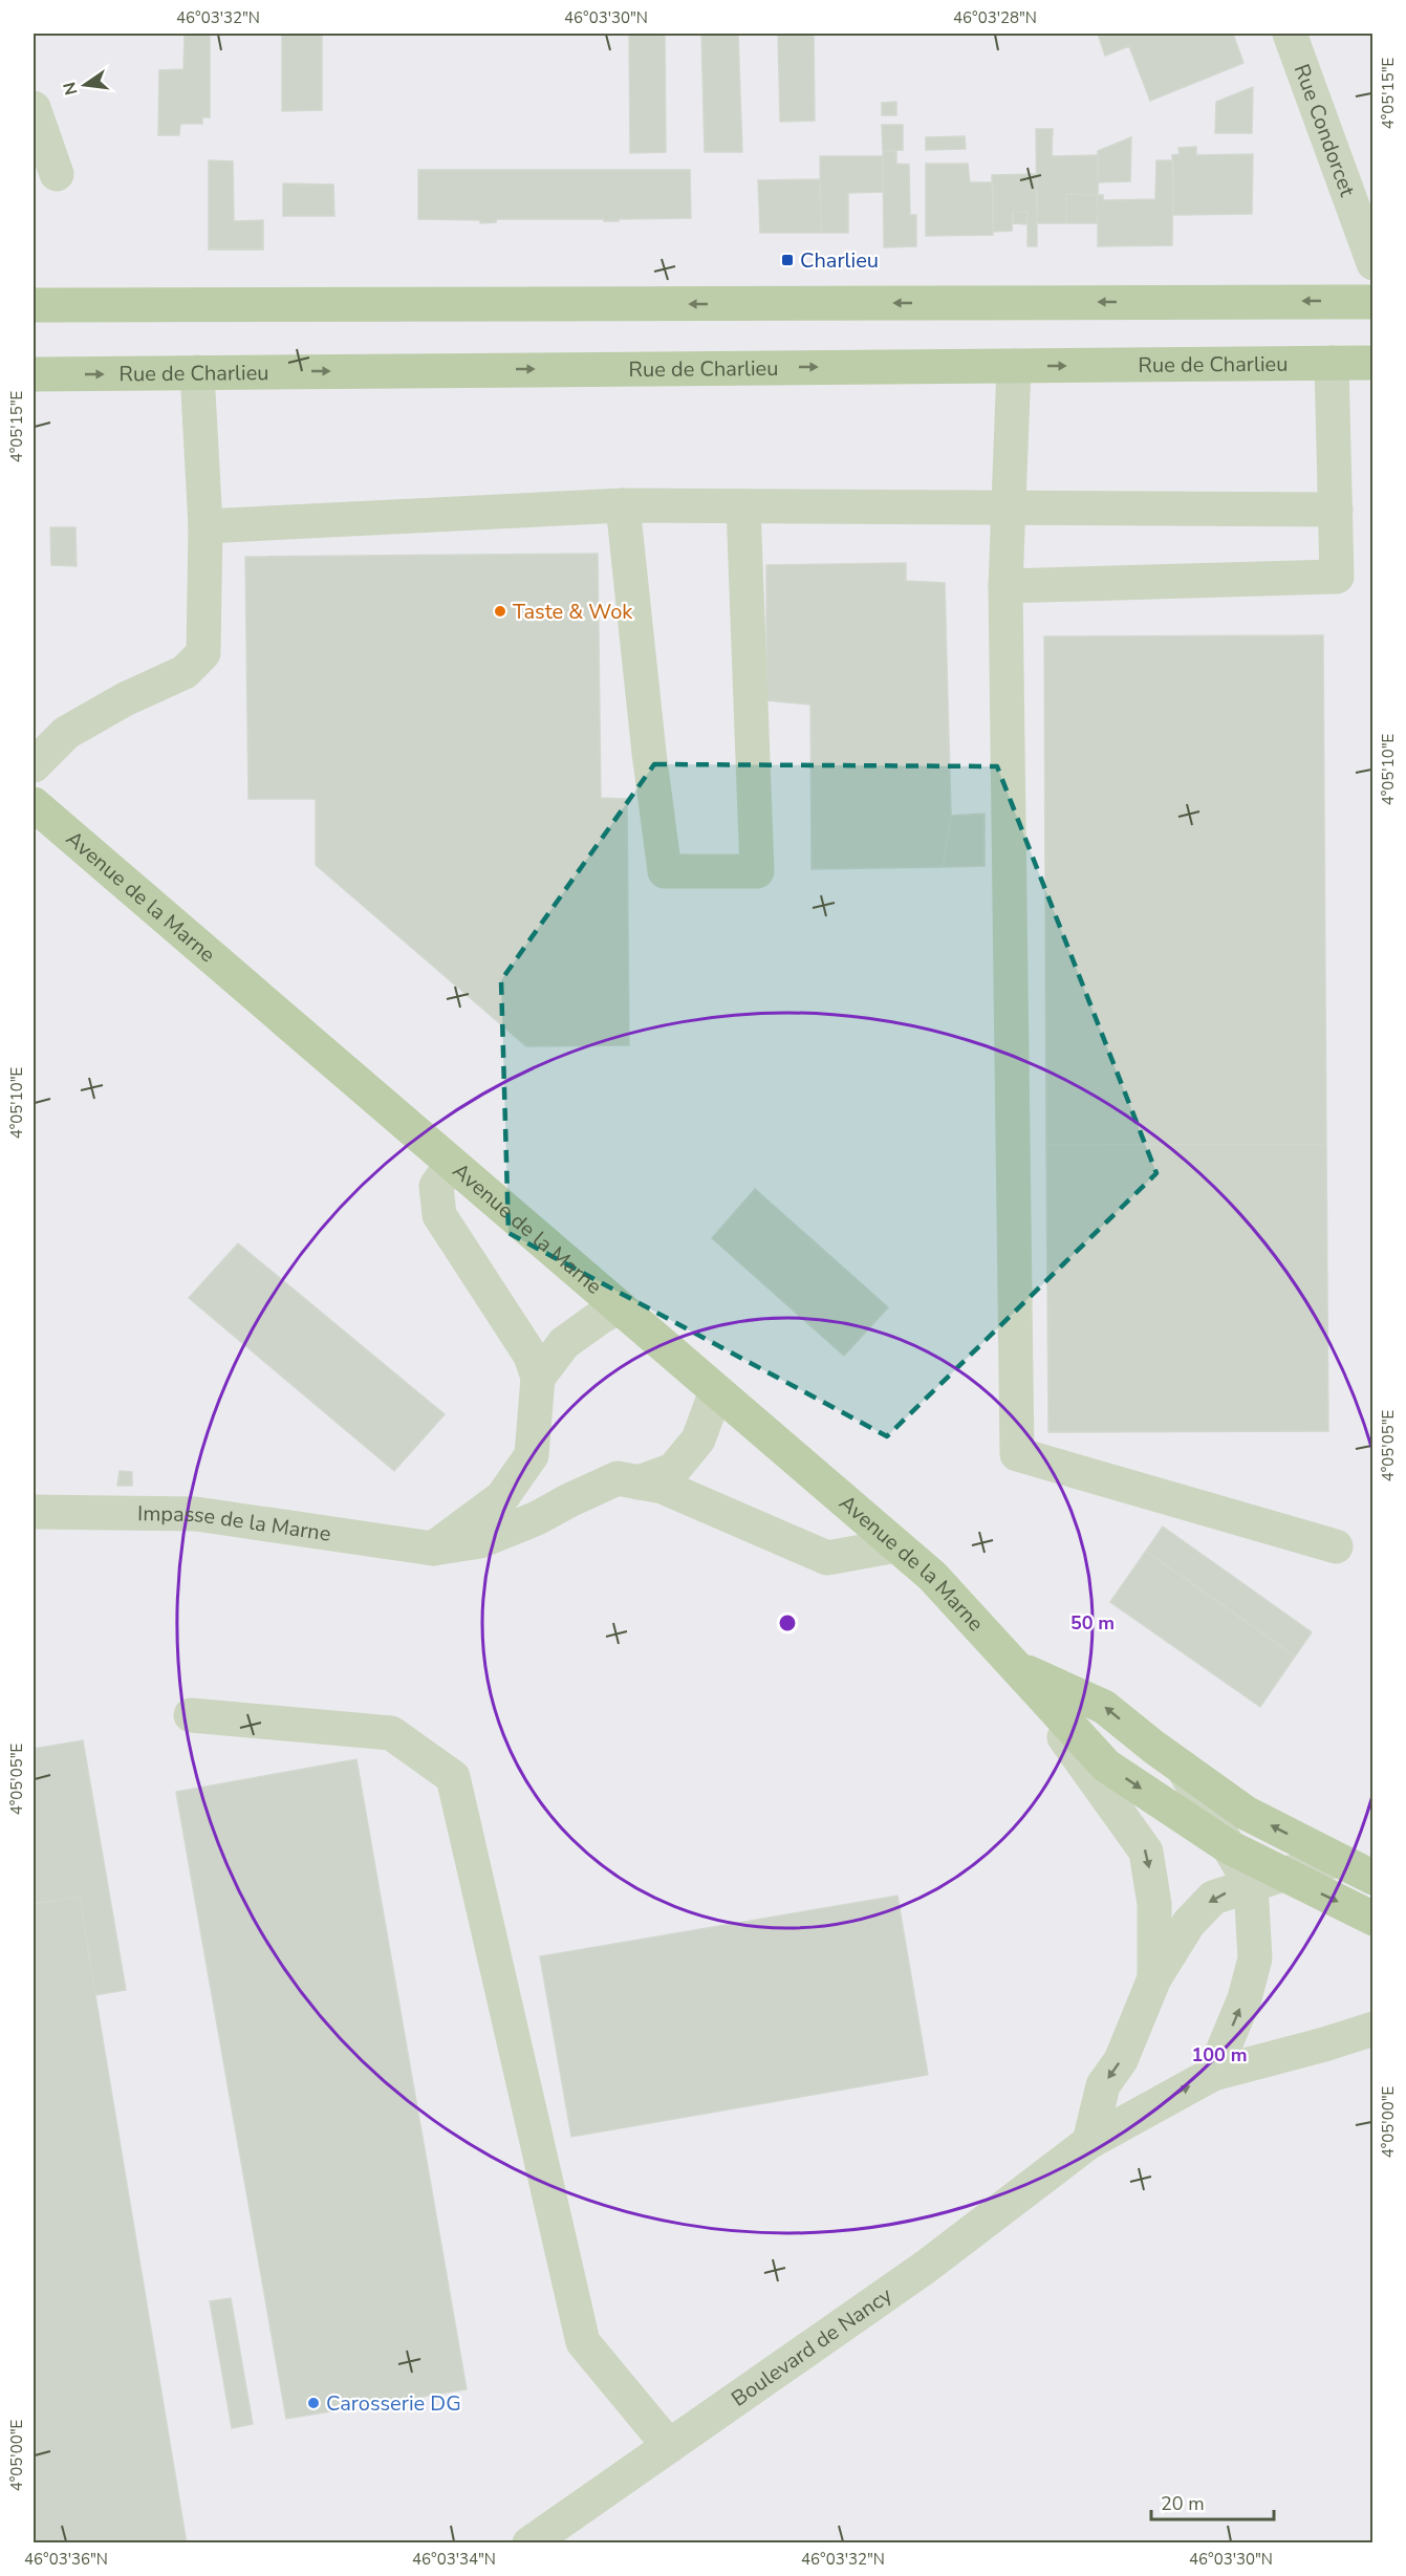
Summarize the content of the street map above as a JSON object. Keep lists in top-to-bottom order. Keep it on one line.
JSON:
{"streets":{"main road":["Rue de Charlieu","Avenue de la Marne"],"street":["Rue Condorcet","Impasse de la Marne","Boulevard de Nancy"]},"crossings":[["Avenue de la Marne","Impasse de la Marne"]],"places":{"transit":["Charlieu"],"other":["Taste & Wok","Carosserie DG"]},"scale_bar":"20 m","north":"left","coordinates":["46°03'32\"N","46°03'30\"N","46°03'28\"N","4°05'15\"E","4°05'10\"E","4°05'05\"E","4°05'00\"E","46°03'36\"N","46°03'34\"N"],"rings":["50 m","100 m"]}
